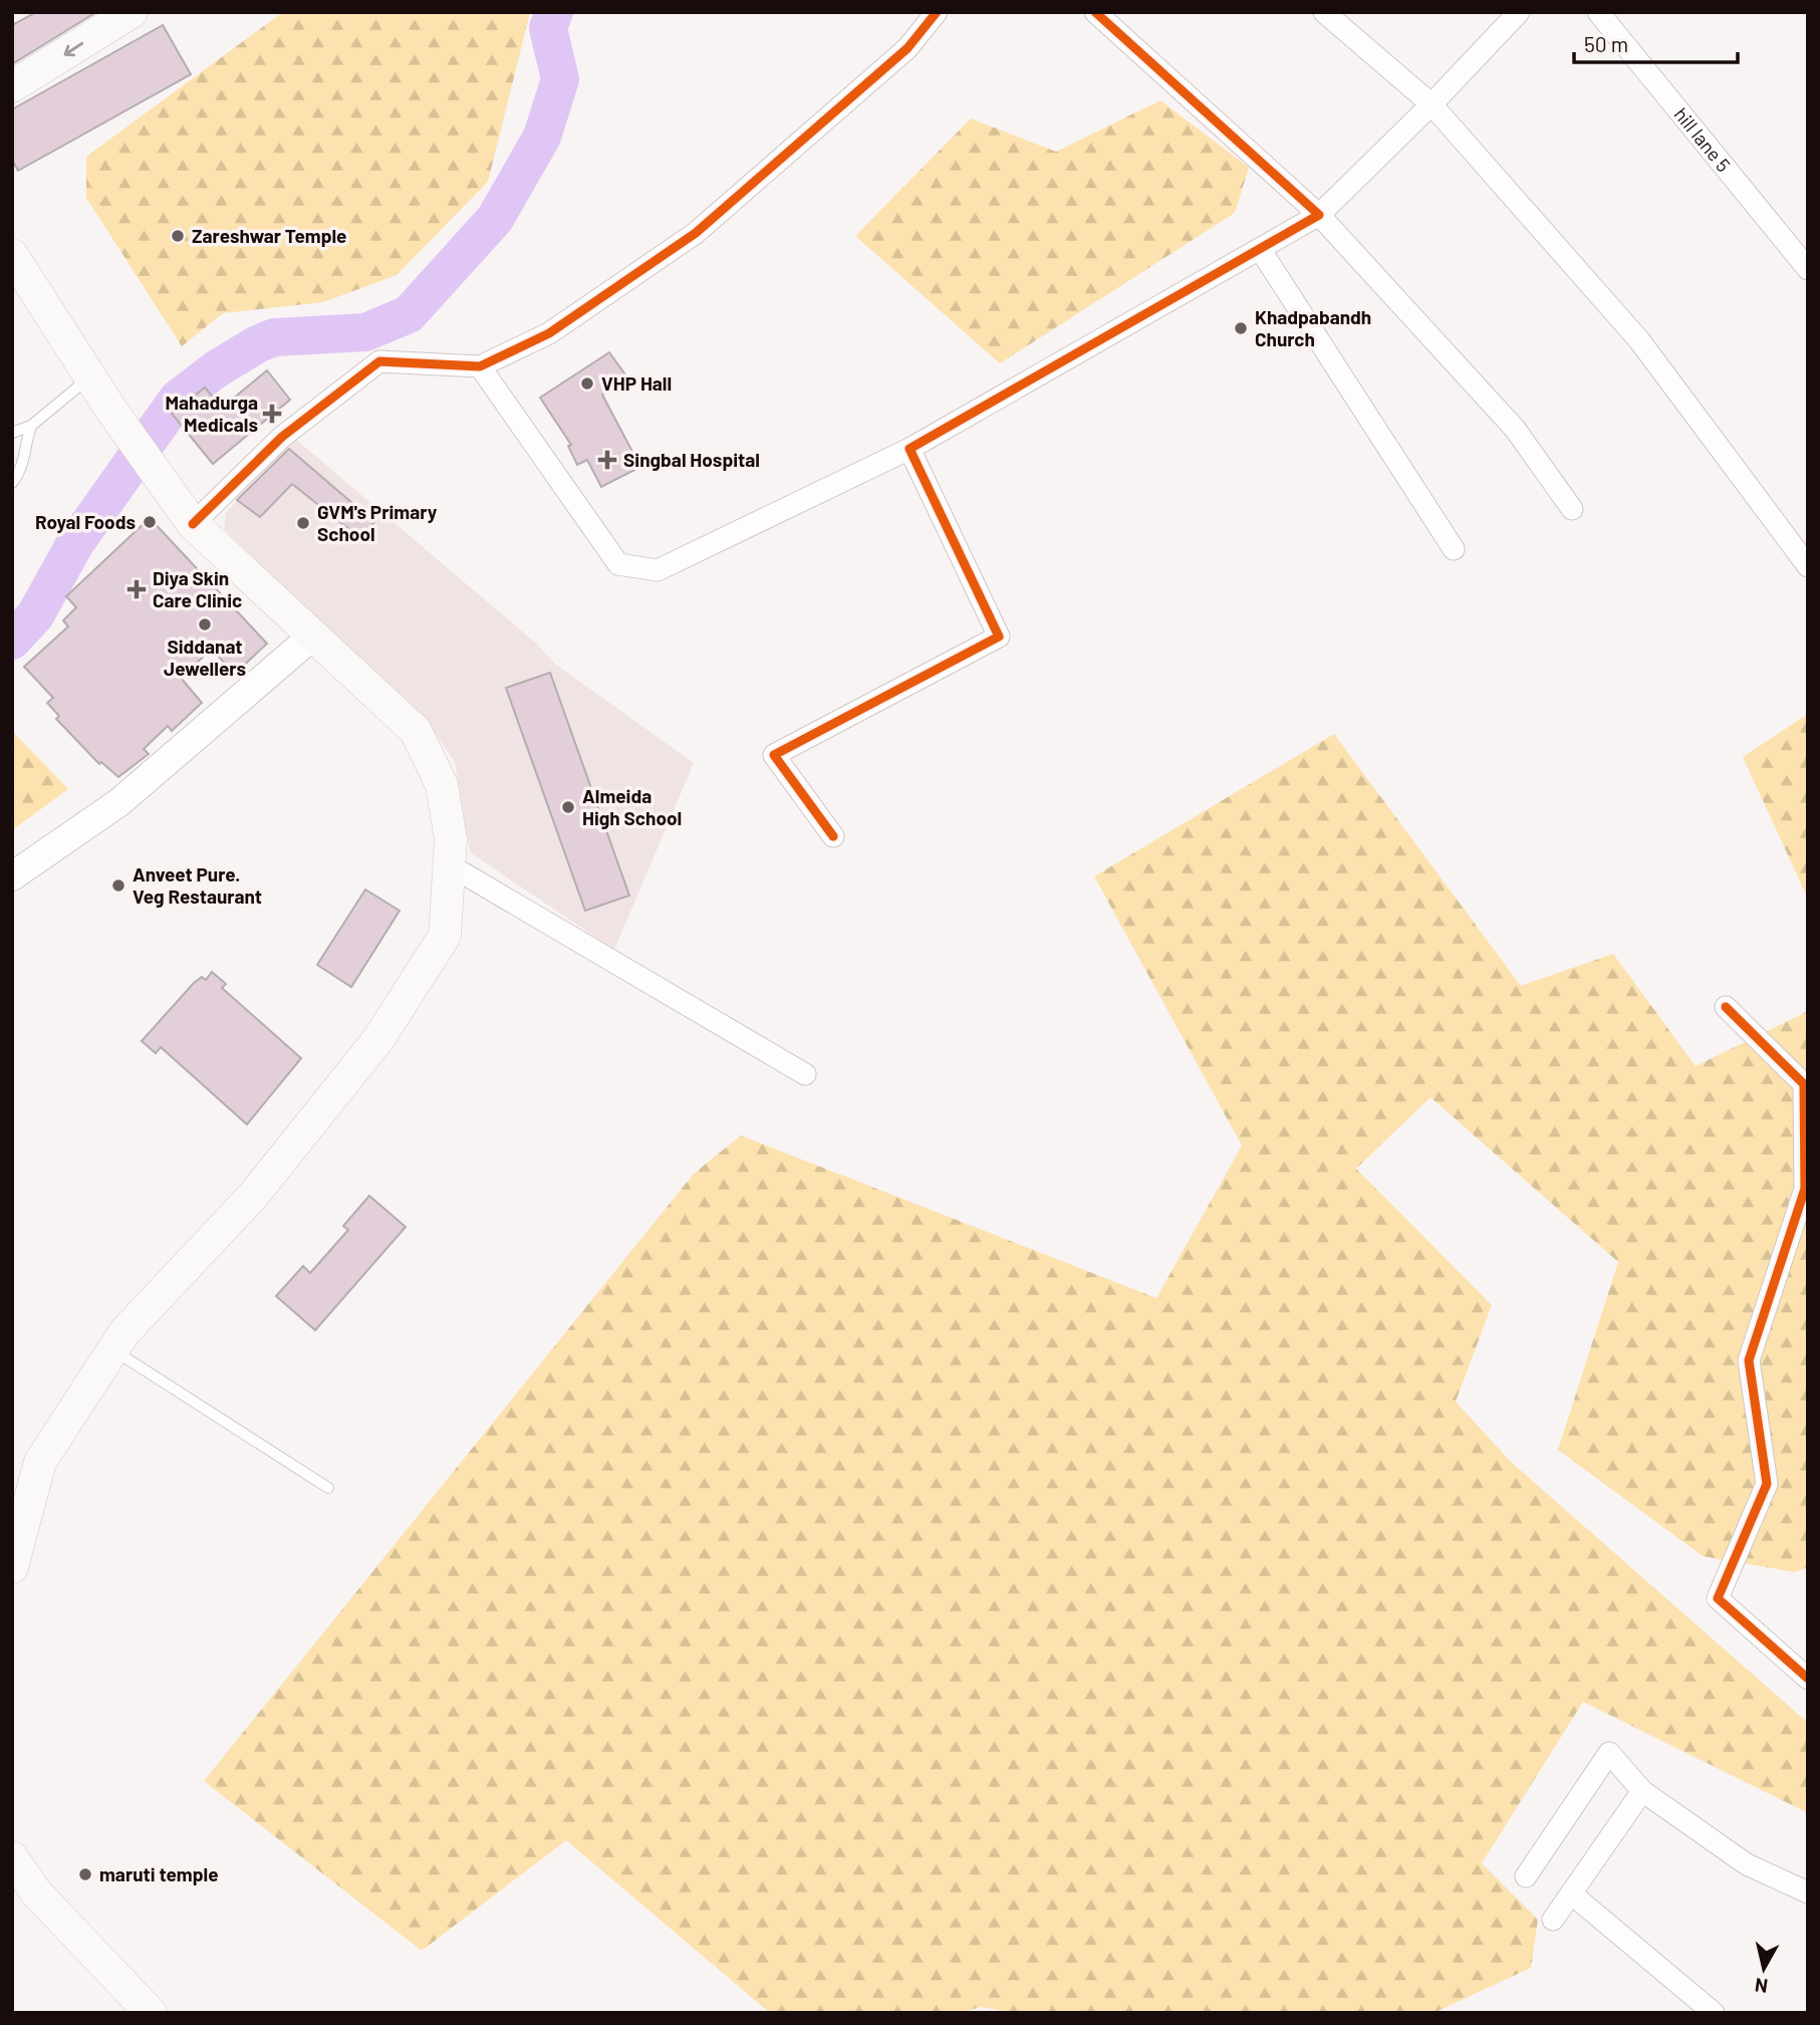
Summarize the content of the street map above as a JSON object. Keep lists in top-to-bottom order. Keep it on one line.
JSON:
{"streets":{"street":["hill lane 5"]},"places":{"other":["Zareshwar Temple","Khadpabandh Church","VHP Hall","Royal Foods","GVM's Primary School","Siddanat Jewellers","Almeida High School","Anveet Pure. Veg Restaurant","maruti temple"],"health":["Mahadurga Medicals","Singbal Hospital","Diya Skin Care Clinic"]},"scale_bar":"50 m","north":"bottom"}
